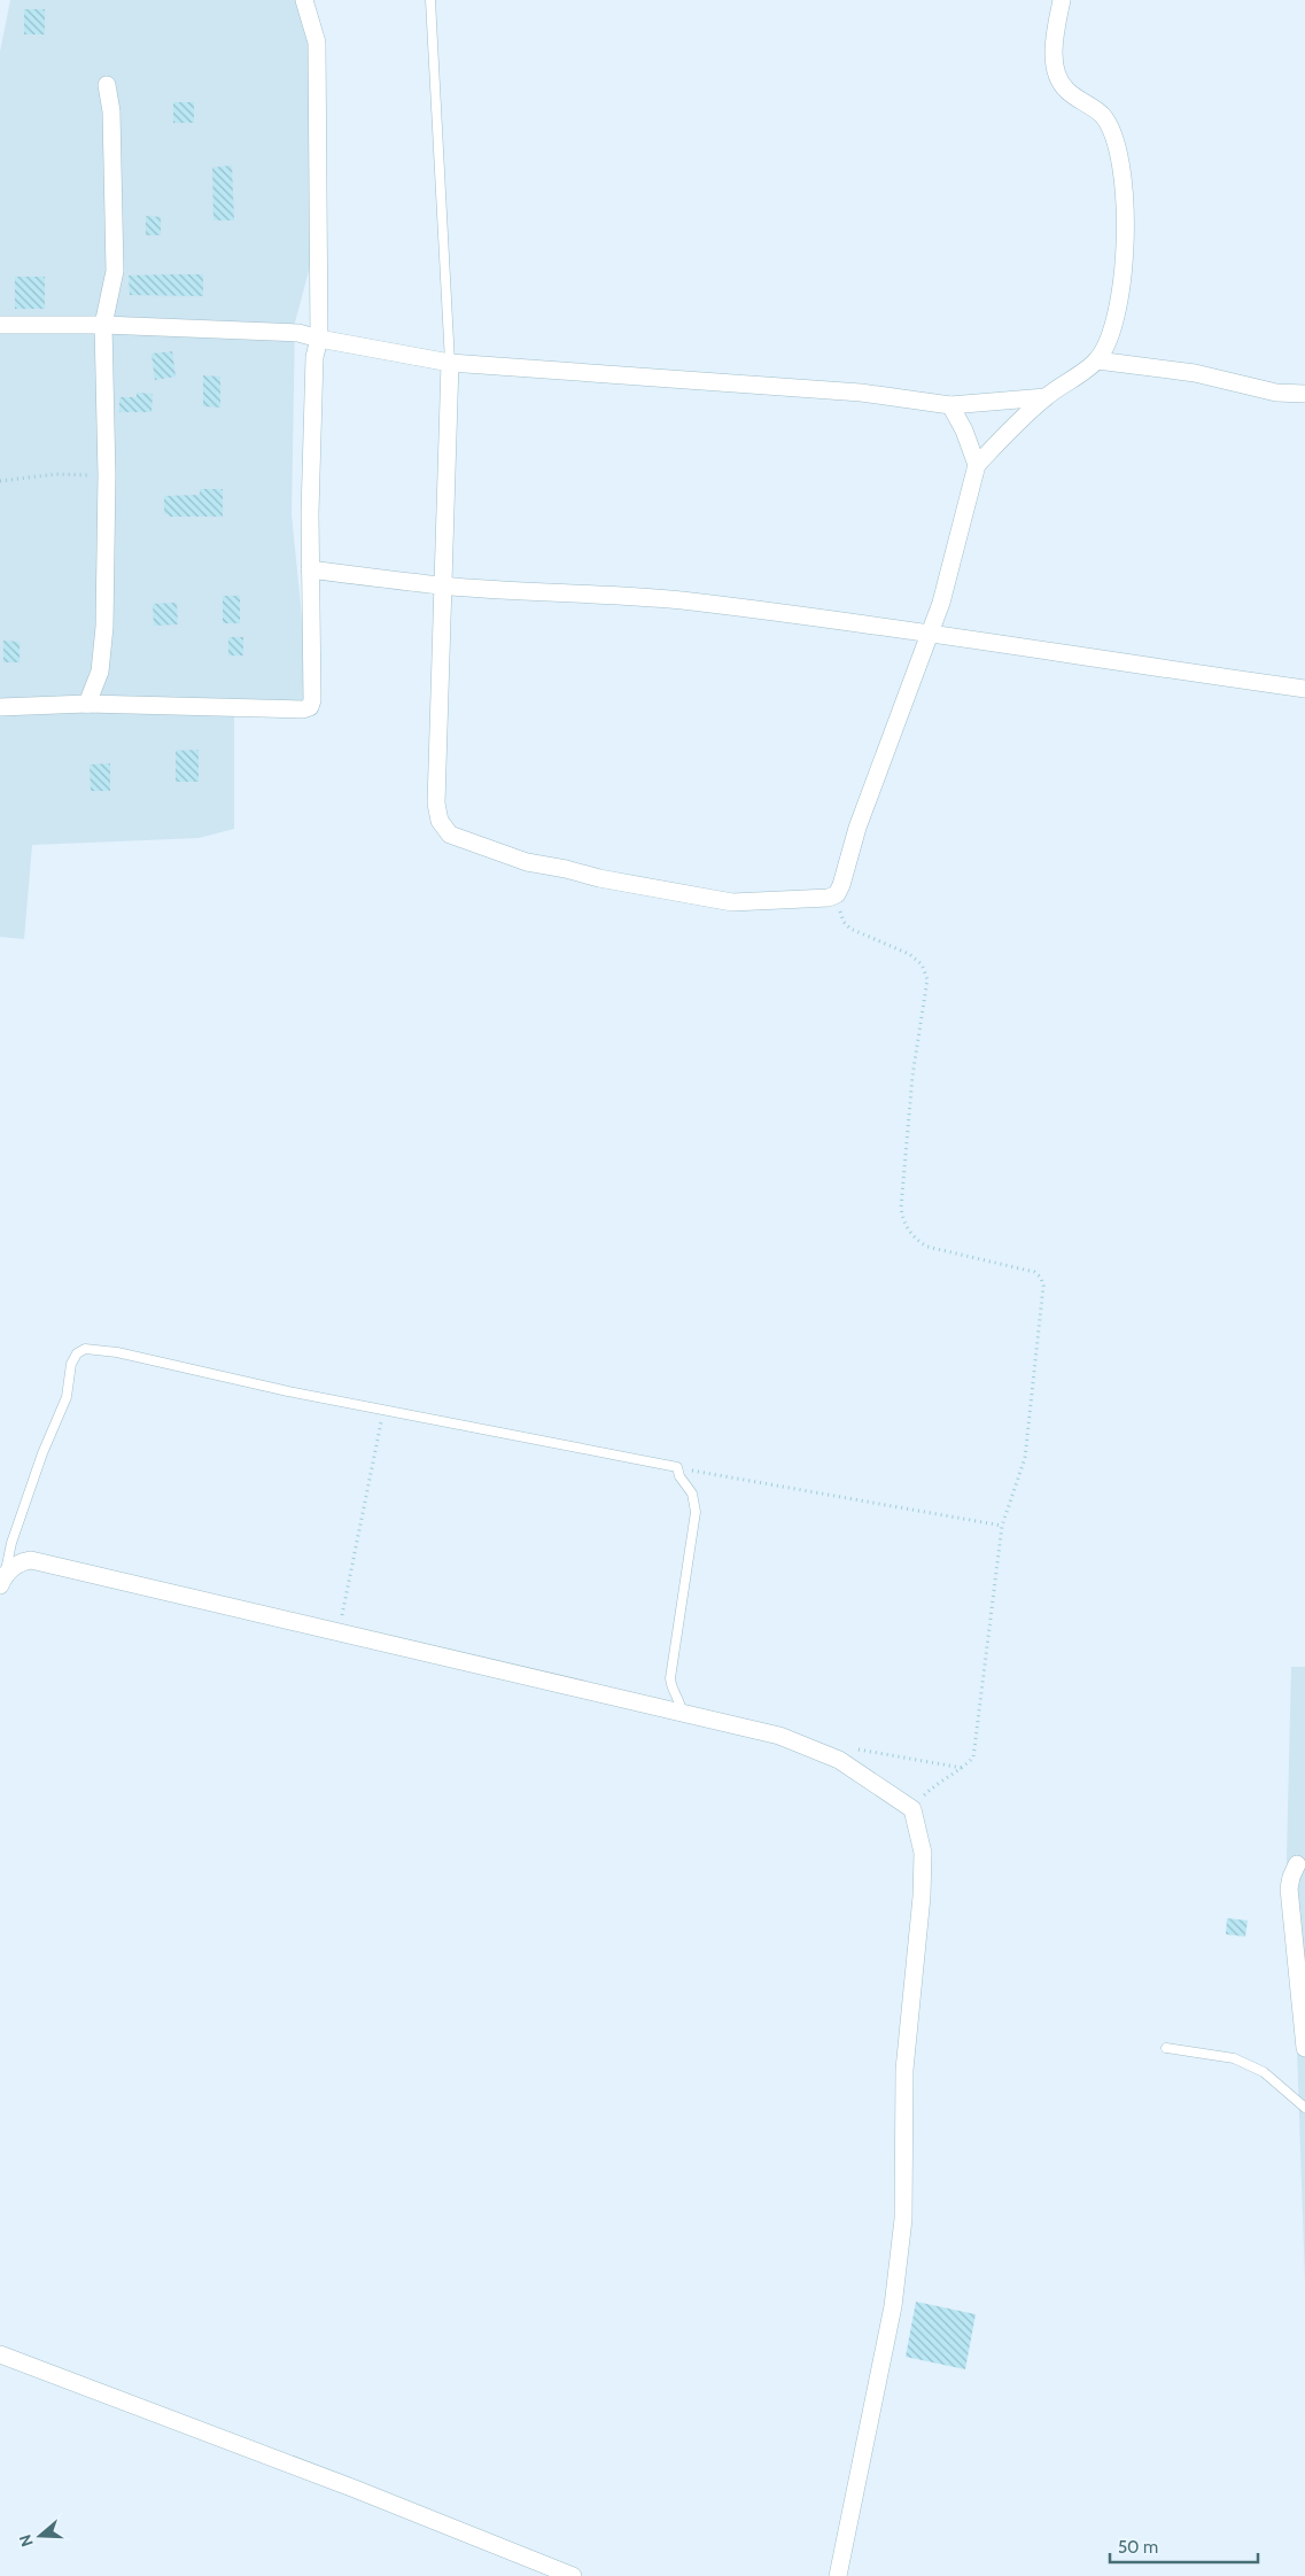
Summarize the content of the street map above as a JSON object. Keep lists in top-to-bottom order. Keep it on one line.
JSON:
{"scale_bar":"50 m","north":"left"}
